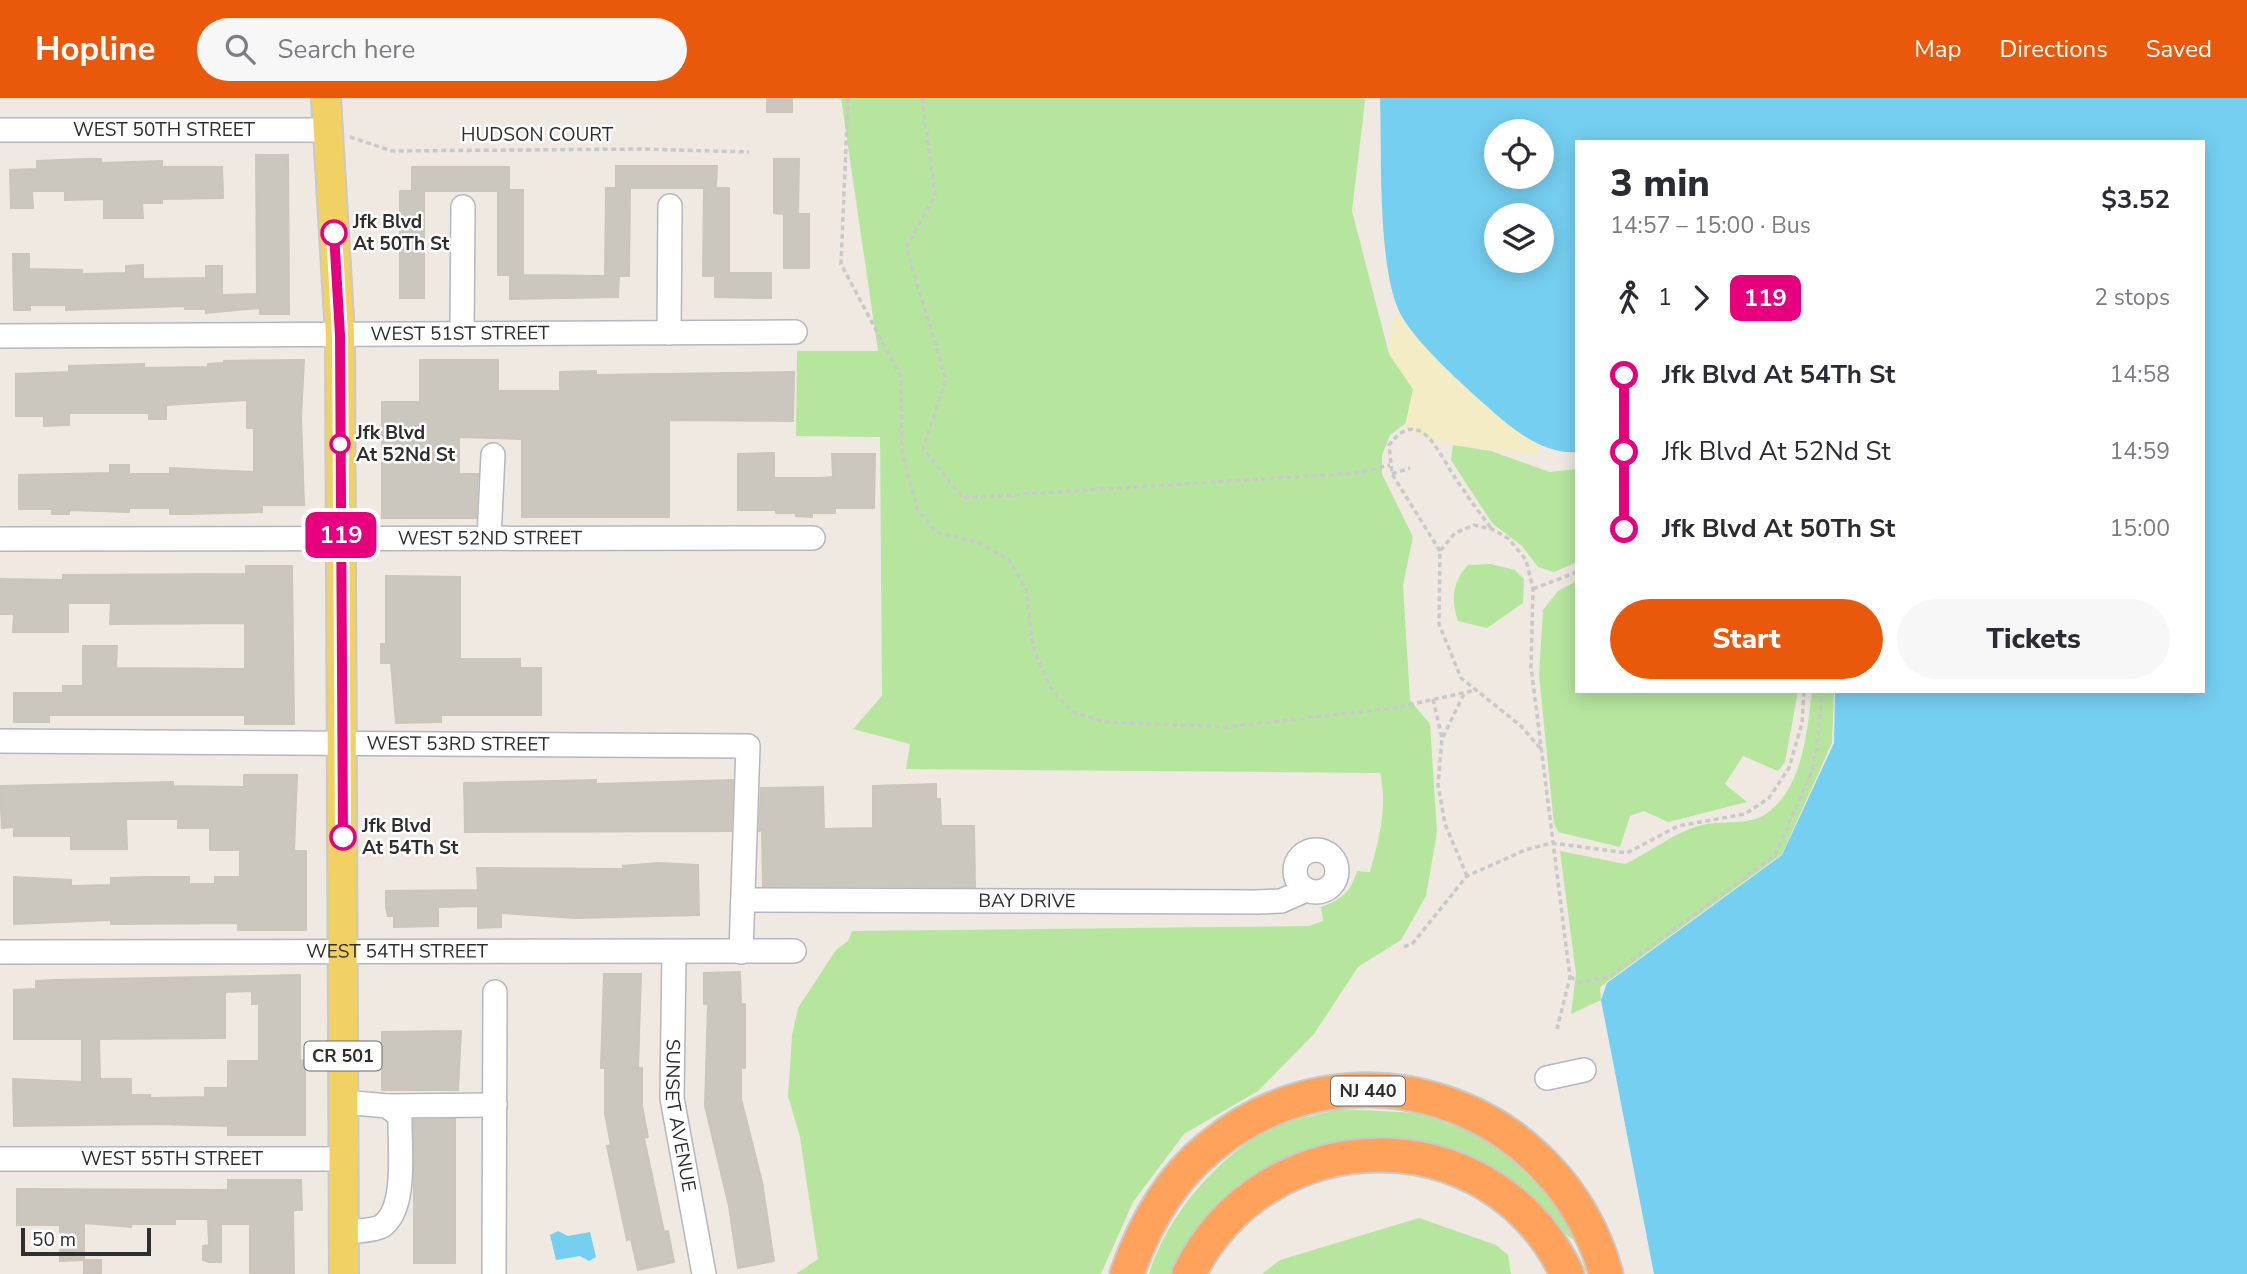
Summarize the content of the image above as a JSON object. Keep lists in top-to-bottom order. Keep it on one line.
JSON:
{"streets":{"highway":["NJ 440"],"main road":["CR 501"],"street":["WEST 50TH STREET","WEST 51ST STREET","WEST 52ND STREET","WEST 53RD STREET","BAY DRIVE","WEST 54TH STREET","SUNSET AVENUE","WEST 55TH STREET"],"path":["HUDSON COURT"]},"crossings":[["WEST 50TH STREET","HUDSON COURT"],["WEST 50TH STREET","CR 501"],["HUDSON COURT","CR 501"],["WEST 51ST STREET","CR 501"],["WEST 52ND STREET","CR 501"],["WEST 53RD STREET","BAY DRIVE"],["WEST 53RD STREET","CR 501"],["WEST 54TH STREET","CR 501"],["WEST 54TH STREET","SUNSET AVENUE"],["CR 501","WEST 55TH STREET"]],"places":["Jfk Blvd At 50Th St","Jfk Blvd At 52Nd St","Jfk Blvd At 54Th St"],"lines":["bus line 119"],"scale_bar":"50 m","page":{"header":"Hopline","search":"Search here","nav":["Map","Directions","Saved"],"on_map":"119","heading":["3 min","14:57 – 15:00 · Bus","$3.52"],"legs":["1","119","2 stops"],"list":[{"name":"Jfk Blvd At 54Th St","value":"14:58"},{"name":"Jfk Blvd At 52Nd St","value":"14:59"},{"name":"Jfk Blvd At 50Th St","value":"15:00"}],"buttons":["Start","Tickets"],"scale":"50 m"}}
